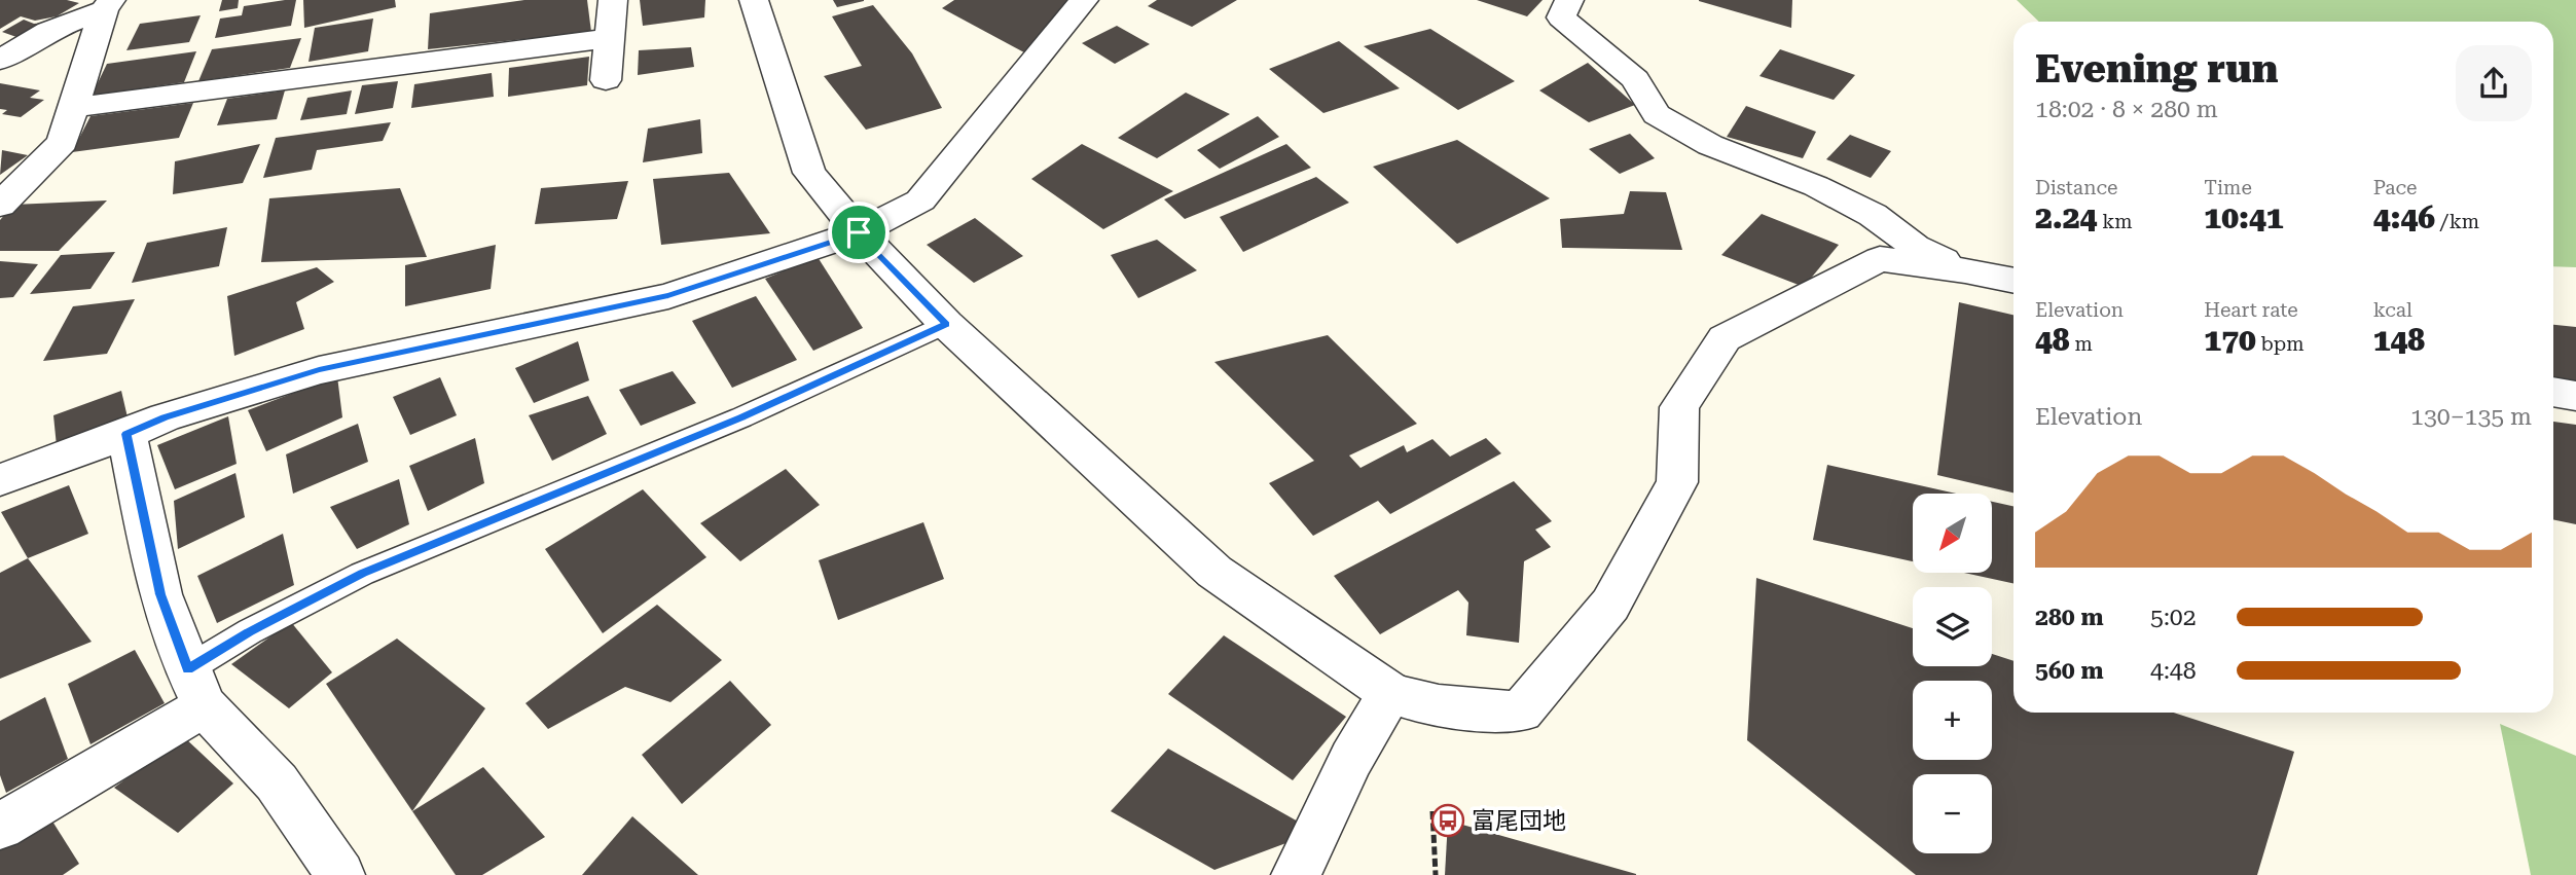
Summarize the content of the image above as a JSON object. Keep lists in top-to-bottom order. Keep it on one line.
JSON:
{"places":{"bus stop":["富尾団地"]},"north":"bottom left","page":{"heading":["Evening run","18:02 · 8 × 280 m"],"stats":[["Distance","2.24 km"],["Time","10:41"],["Pace","4:46 /km"],["Elevation","48 m"],["Heart rate","170 bpm"],["kcal","148"]],"chart":["Elevation","130–135 m"],"map_buttons":["+","−"],"list":[{"name":"280 m","note":"5:02"},{"name":"560 m","note":"4:48"}]}}
